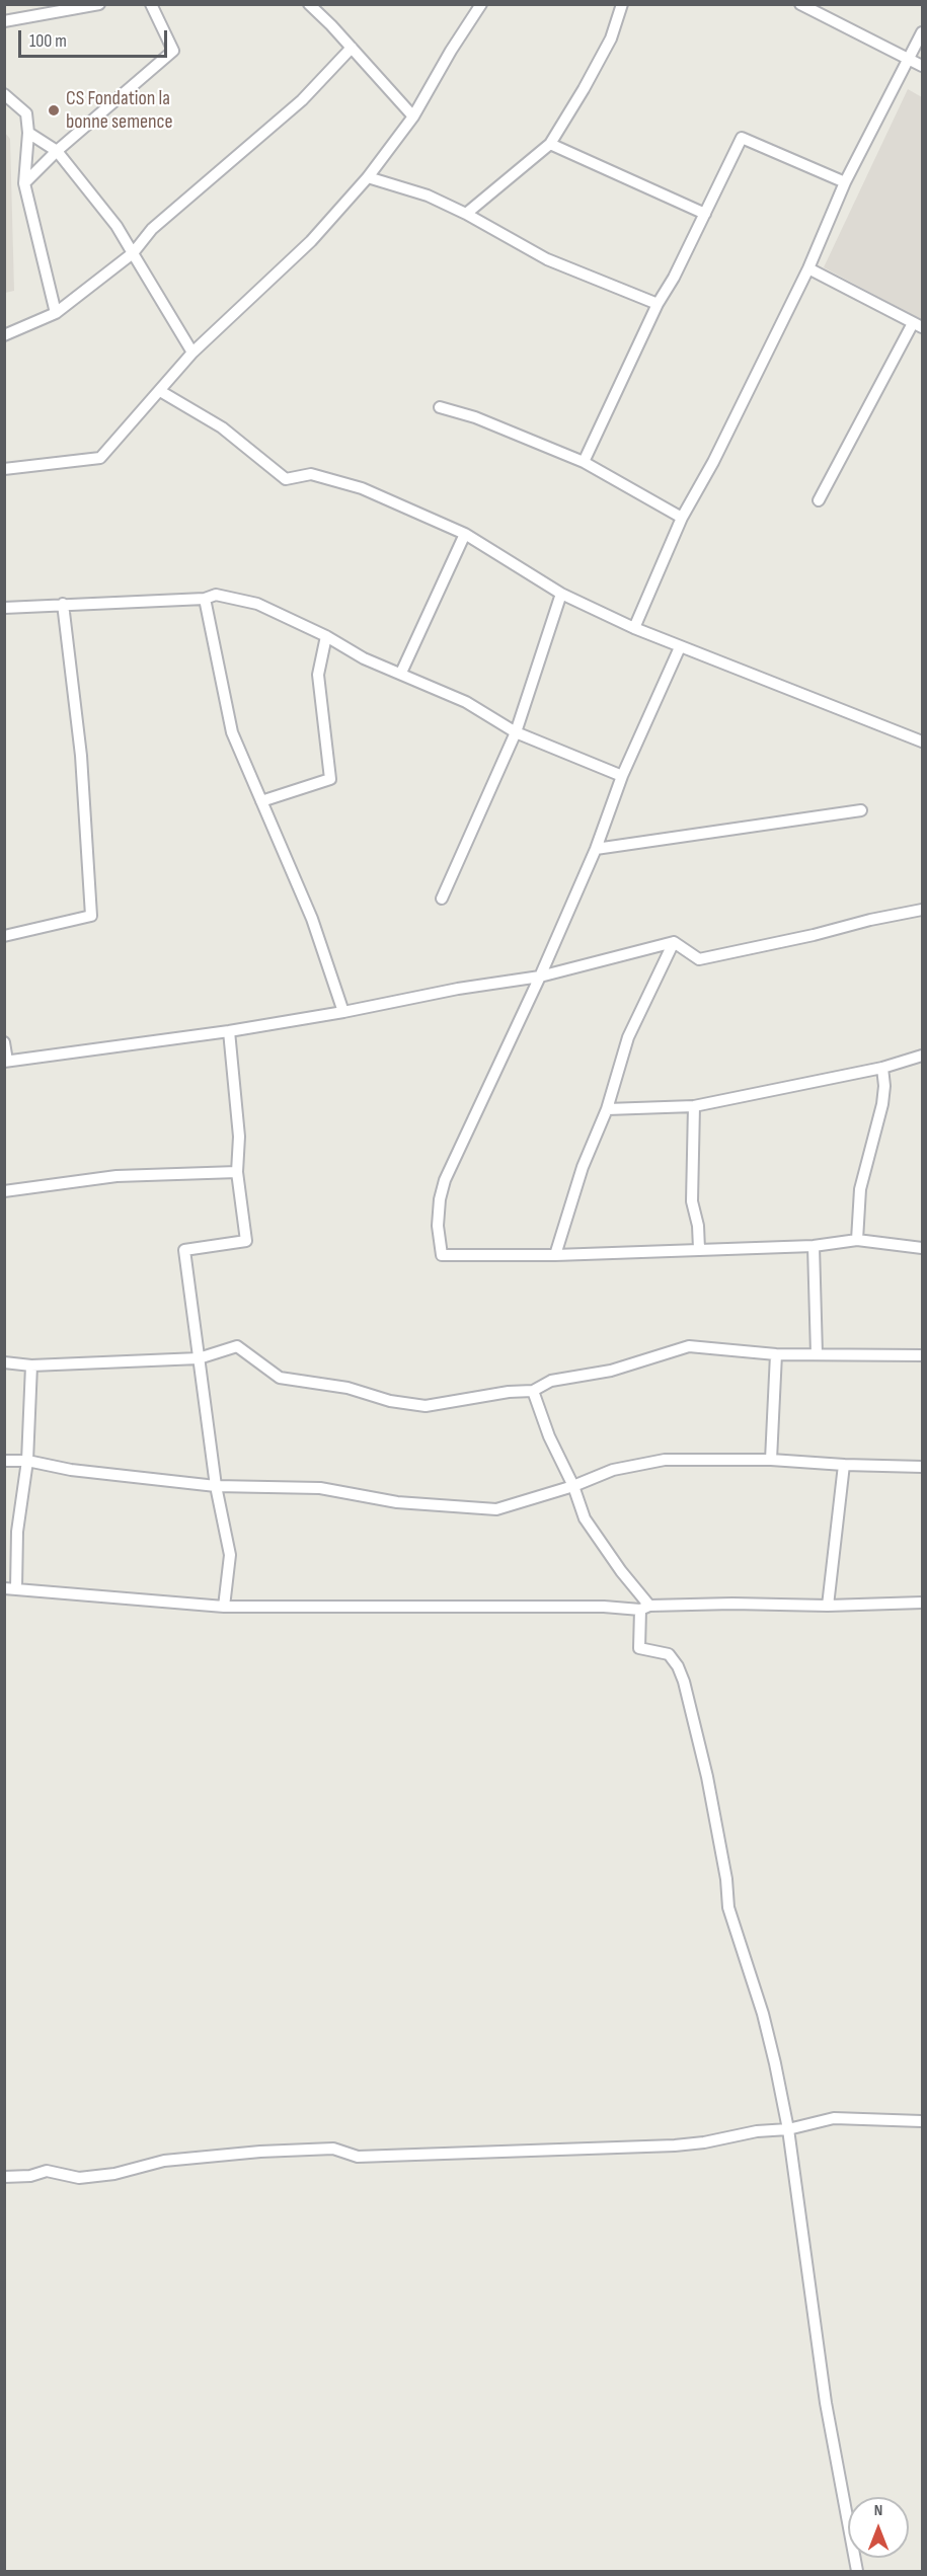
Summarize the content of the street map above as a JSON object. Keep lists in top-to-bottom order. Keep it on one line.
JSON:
{"places":["CS Fondation la bonne semence"],"scale_bar":"100 m","north":"top"}
